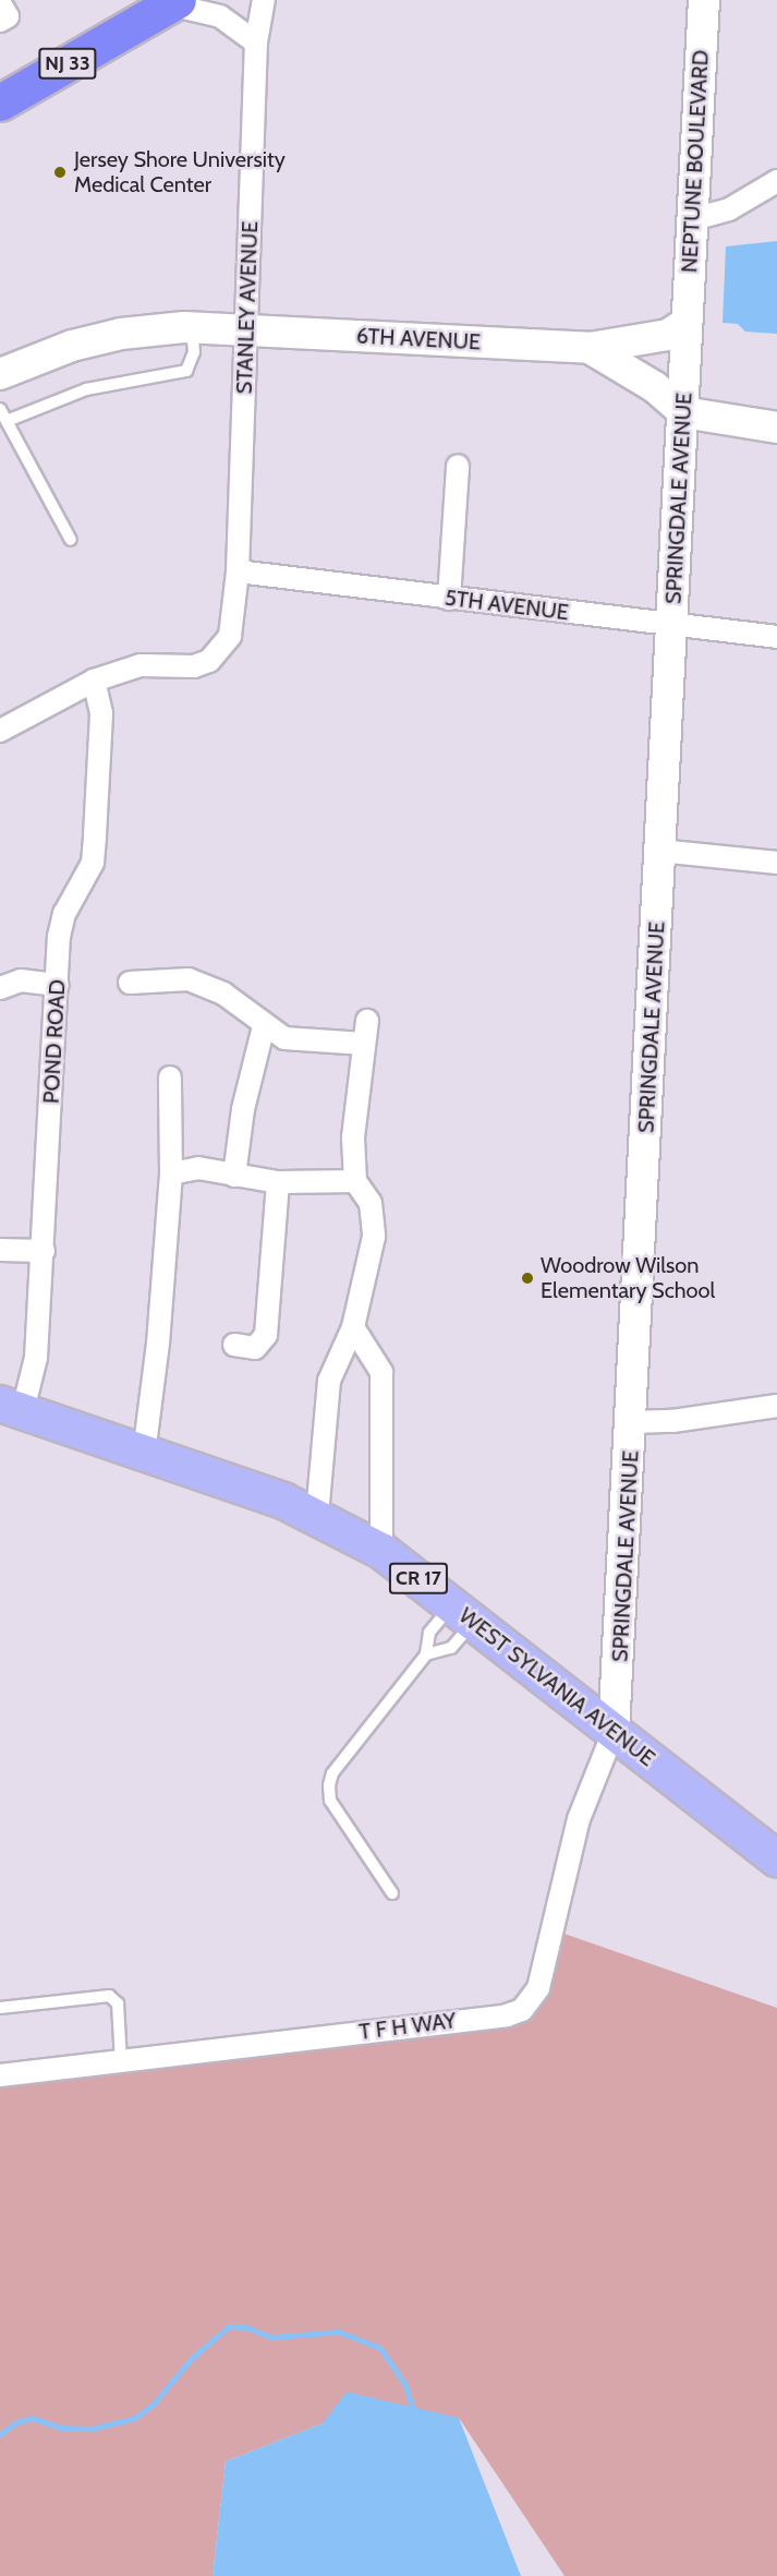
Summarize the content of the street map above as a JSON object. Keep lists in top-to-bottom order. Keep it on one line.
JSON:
{"streets":{"highway":["NJ 33"],"main road":["CR 17","WEST SYLVANIA AVENUE"],"street":["NEPTUNE BOULEVARD","STANLEY AVENUE","6TH AVENUE","SPRINGDALE AVENUE","5TH AVENUE","POND ROAD","T F H WAY"]},"crossings":[["NEPTUNE BOULEVARD","6TH AVENUE"],["NEPTUNE BOULEVARD","SPRINGDALE AVENUE"],["STANLEY AVENUE","6TH AVENUE"],["STANLEY AVENUE","5TH AVENUE"],["STANLEY AVENUE","POND ROAD"],["6TH AVENUE","SPRINGDALE AVENUE"],["SPRINGDALE AVENUE","5TH AVENUE"],["SPRINGDALE AVENUE","WEST SYLVANIA AVENUE"],["SPRINGDALE AVENUE","T F H WAY"],["POND ROAD","WEST SYLVANIA AVENUE"],["WEST SYLVANIA AVENUE","T F H WAY"]],"places":["Jersey Shore University Medical Center","Woodrow Wilson Elementary School"]}
